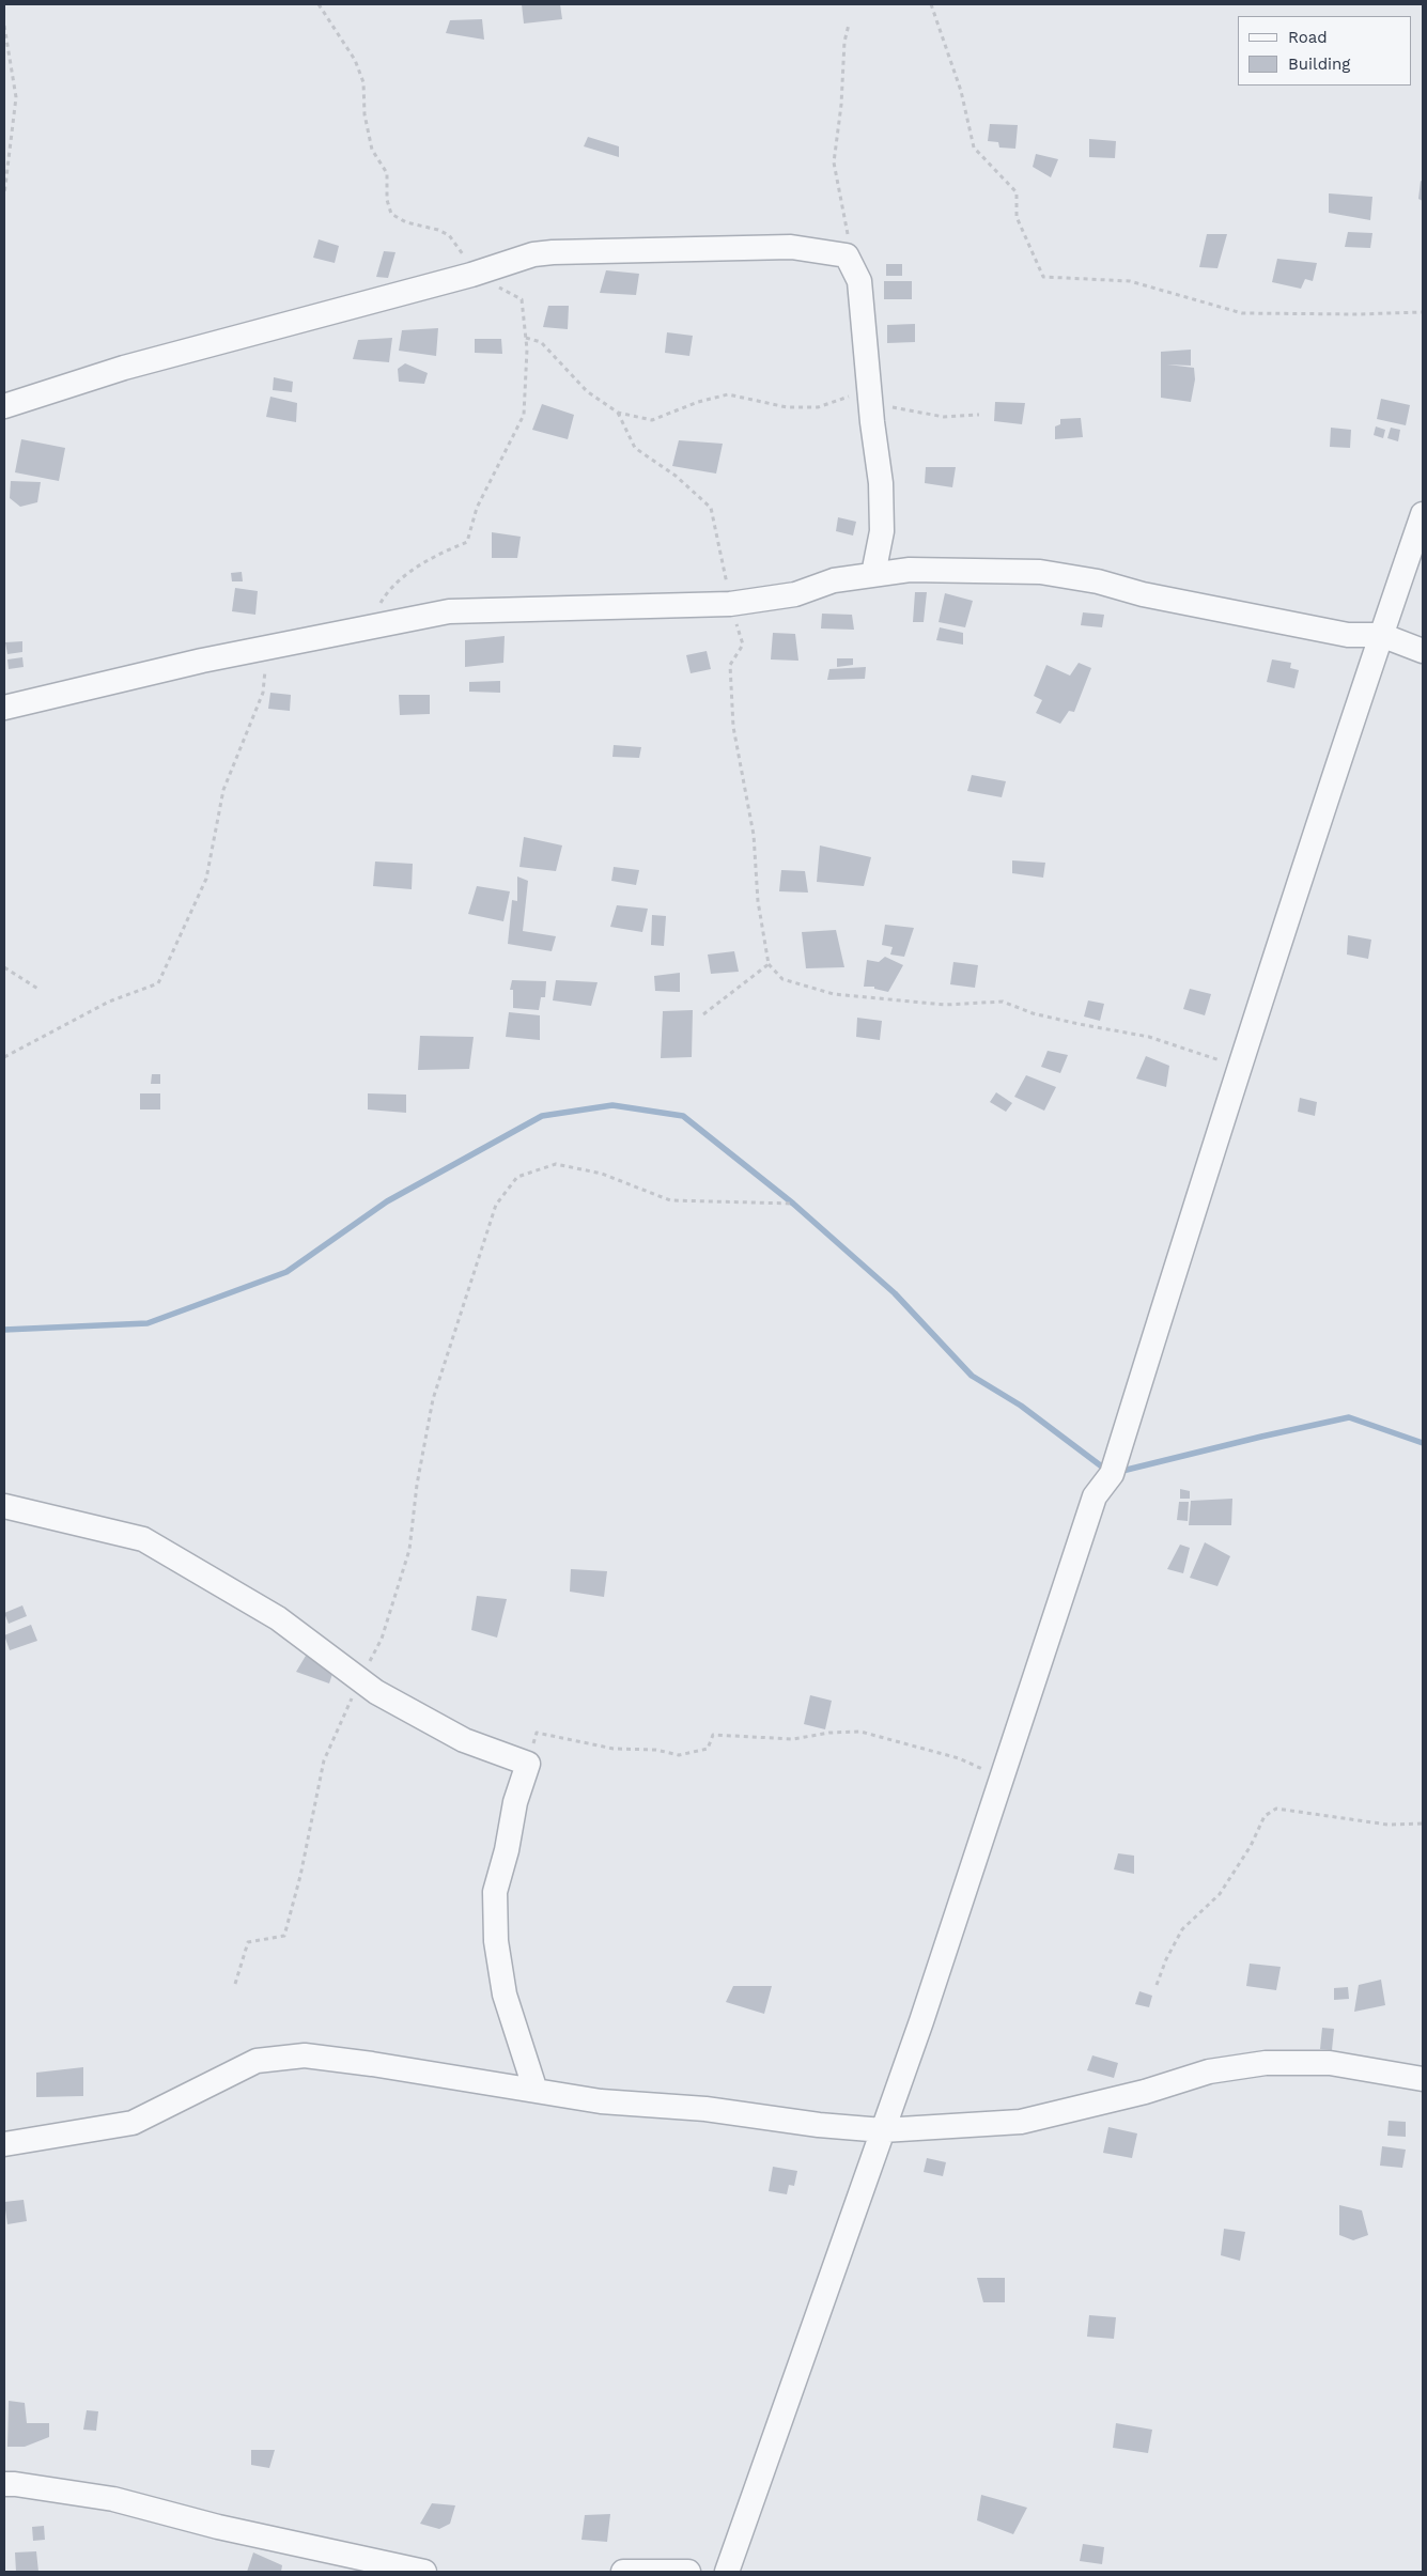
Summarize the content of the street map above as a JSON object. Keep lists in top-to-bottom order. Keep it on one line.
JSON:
{"legend":["Road","Building"]}
